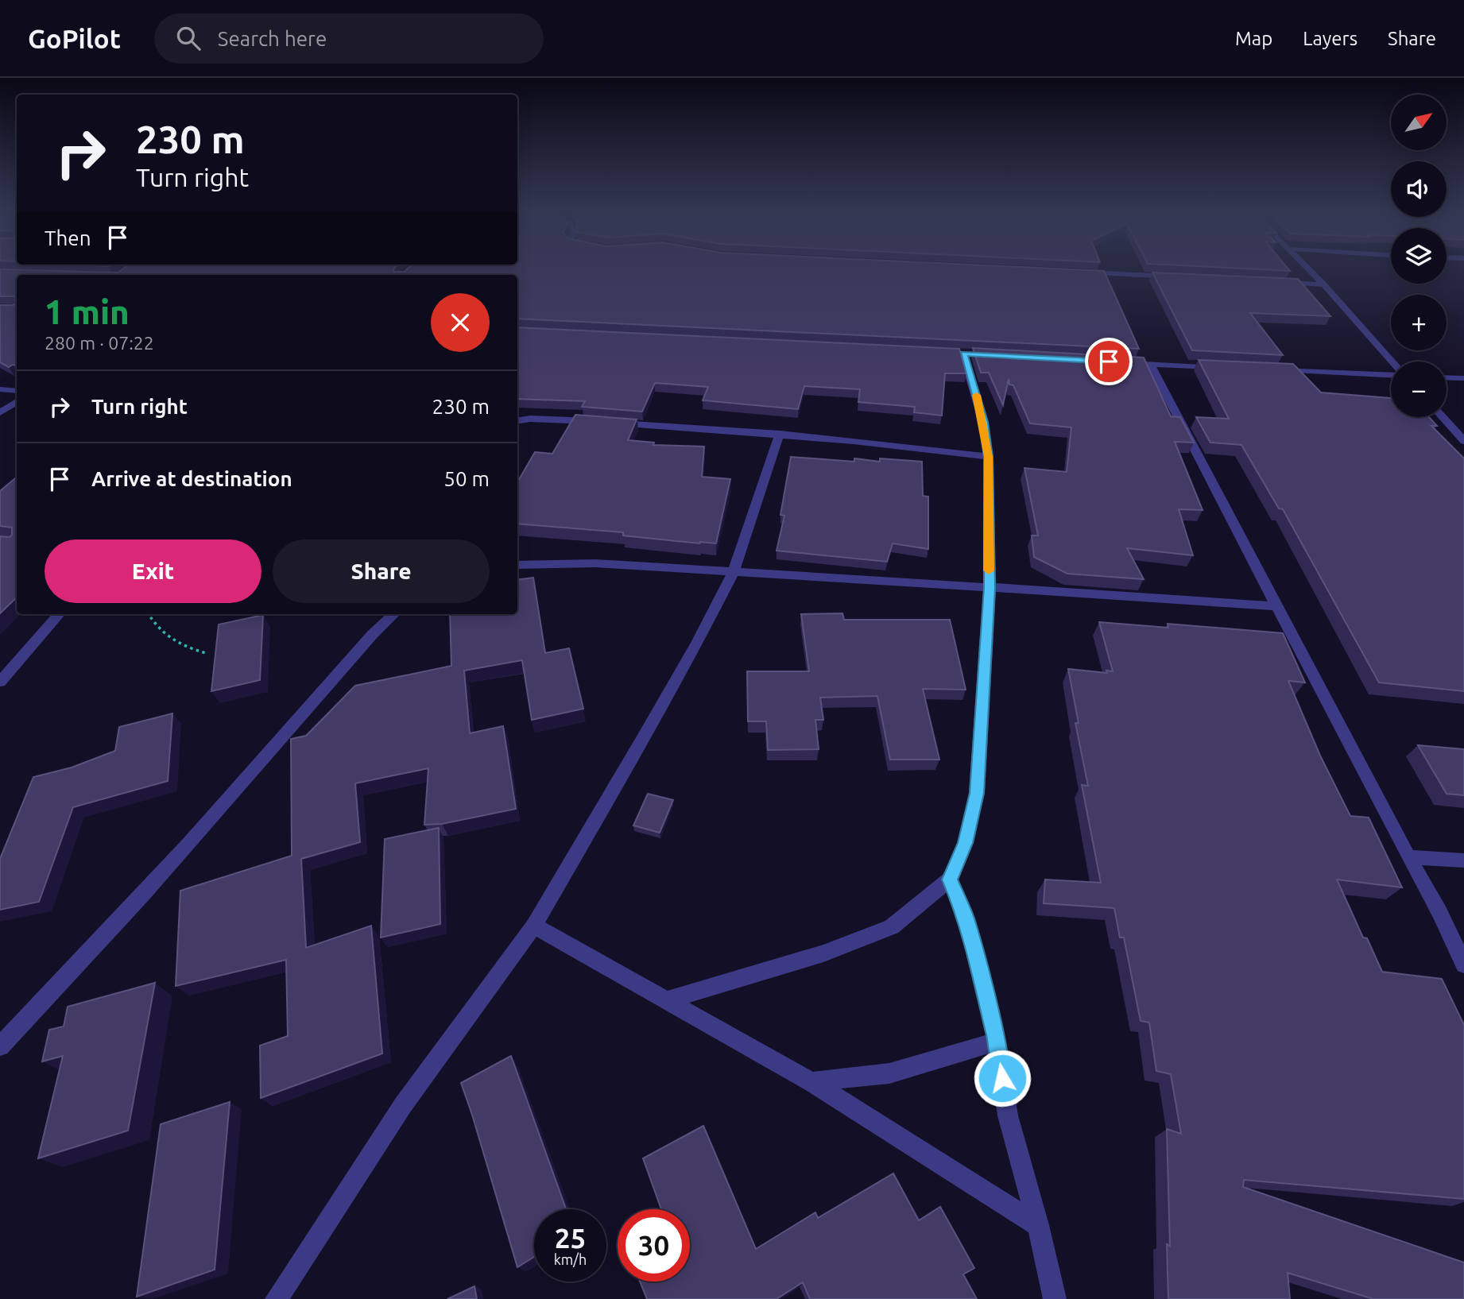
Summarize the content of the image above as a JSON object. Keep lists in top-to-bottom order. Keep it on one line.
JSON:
{"north":"top right","page":{"header":"GoPilot","search":"Search here","nav":["Map","Layers","Share"],"map_buttons":["+","−"],"turn":["230 m","Turn right"],"then":"Then","heading":["1 min","280 m · 07:22"],"list":[{"name":"Turn right","value":"230 m"},{"name":"Arrive at destination","value":"50 m"}],"buttons":["Exit","Share"],"speed":"25 km/h","limit":"30"}}
